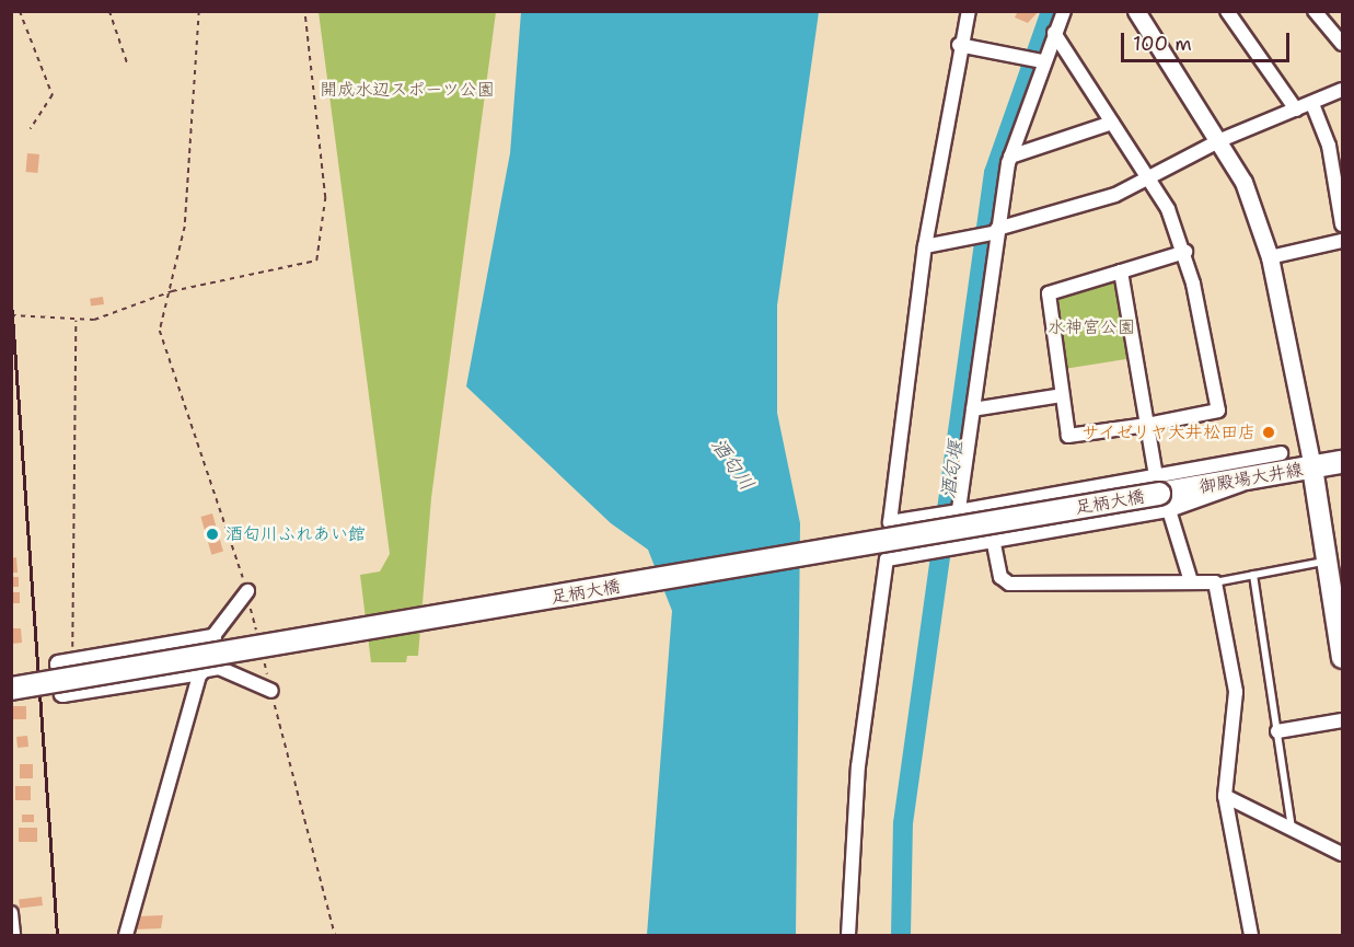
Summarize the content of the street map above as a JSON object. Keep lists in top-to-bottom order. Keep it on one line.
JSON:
{"streets":{"main road":["御殿場大井線","足柄大橋"]},"crossings":[["御殿場大井線","足柄大橋"]],"water":["酒匂川","酒匂堰"],"parks":["開成水辺スポーツ公園","水神宮公園"],"places":["サイゼリヤ大井松田店","酒匂川ふれあい館"],"scale_bar":"100 m"}
